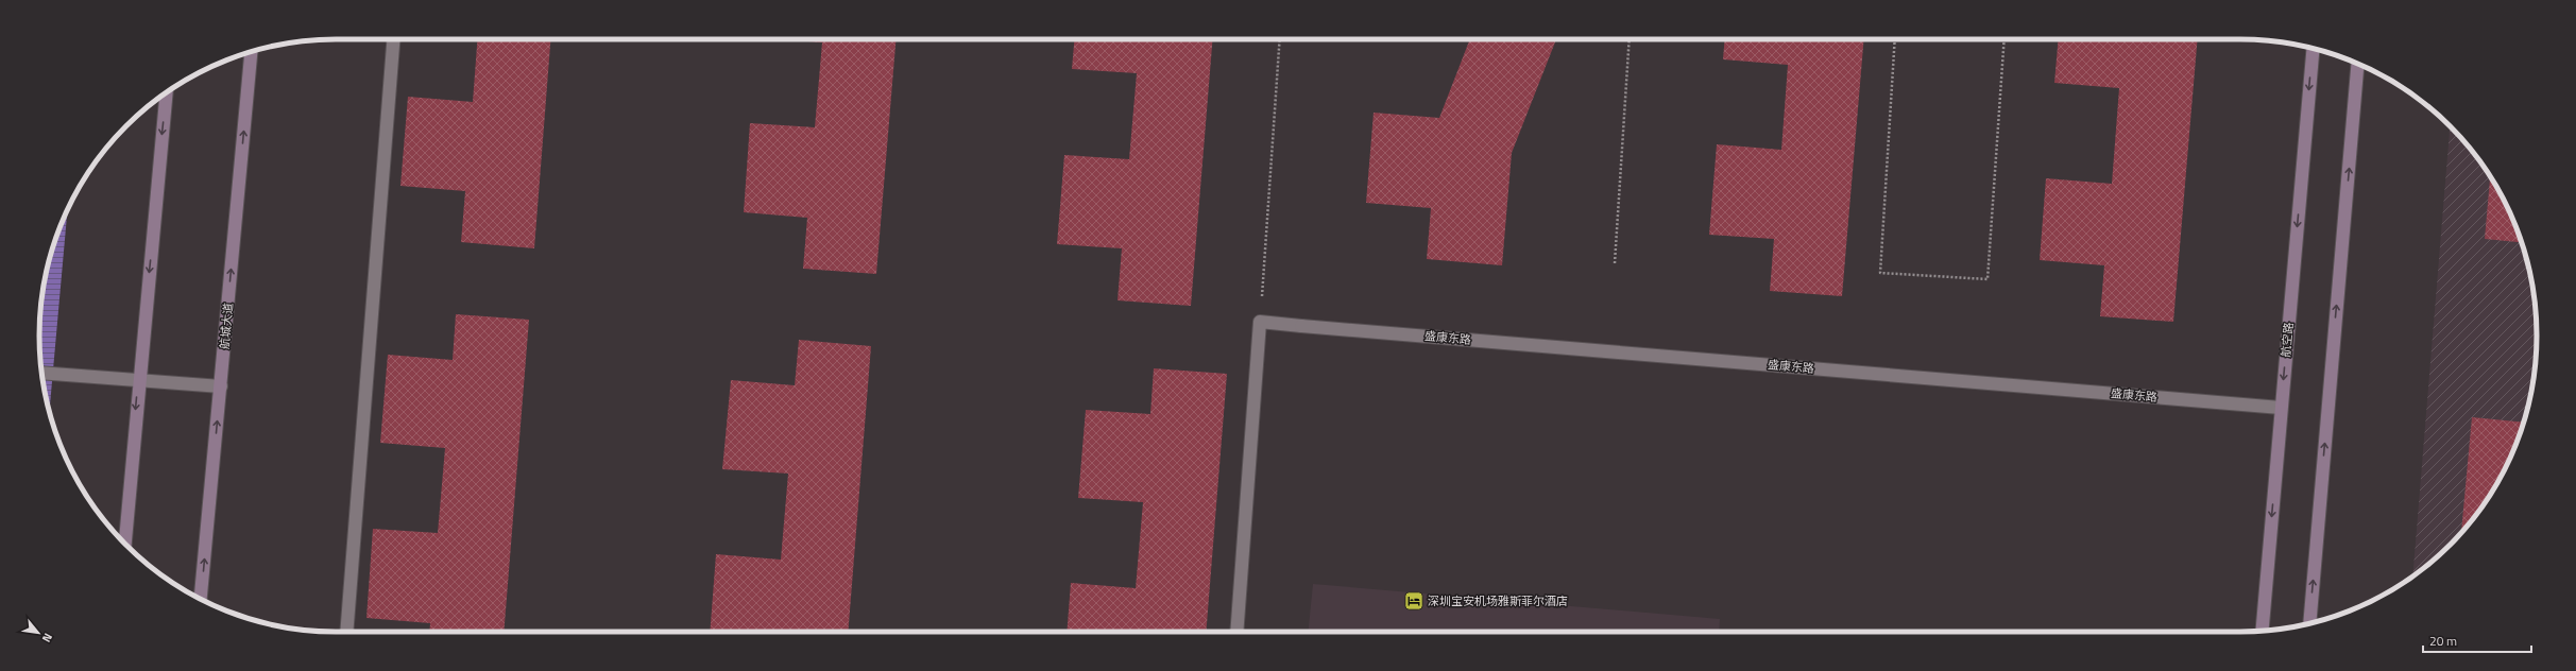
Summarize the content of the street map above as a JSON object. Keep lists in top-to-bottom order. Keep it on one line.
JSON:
{"streets":{"street":["航城大道","盛康东路","航空路"]},"crossings":[["盛康东路","航空路"]],"places":{"hotel":["深圳宝安机场雅斯菲尔酒店"]},"scale_bar":"20 m","north":"bottom right"}
